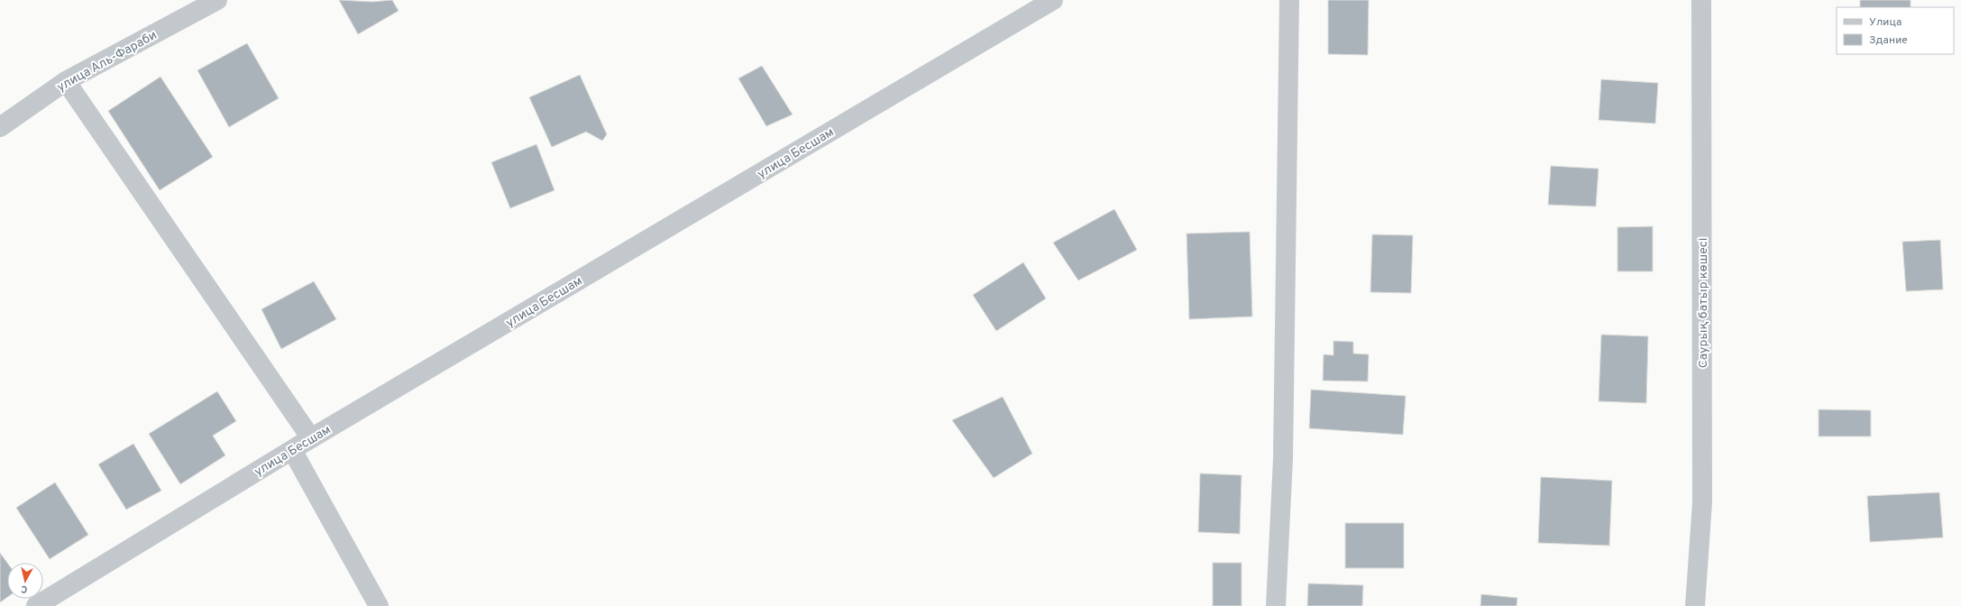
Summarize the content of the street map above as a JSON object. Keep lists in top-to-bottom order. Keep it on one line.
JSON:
{"streets":{"street":["улица Аль-Фараби","улица Бесшам","Саурық батыр көшесі"]},"legend":["Улица","Здание"],"north":"bottom"}
